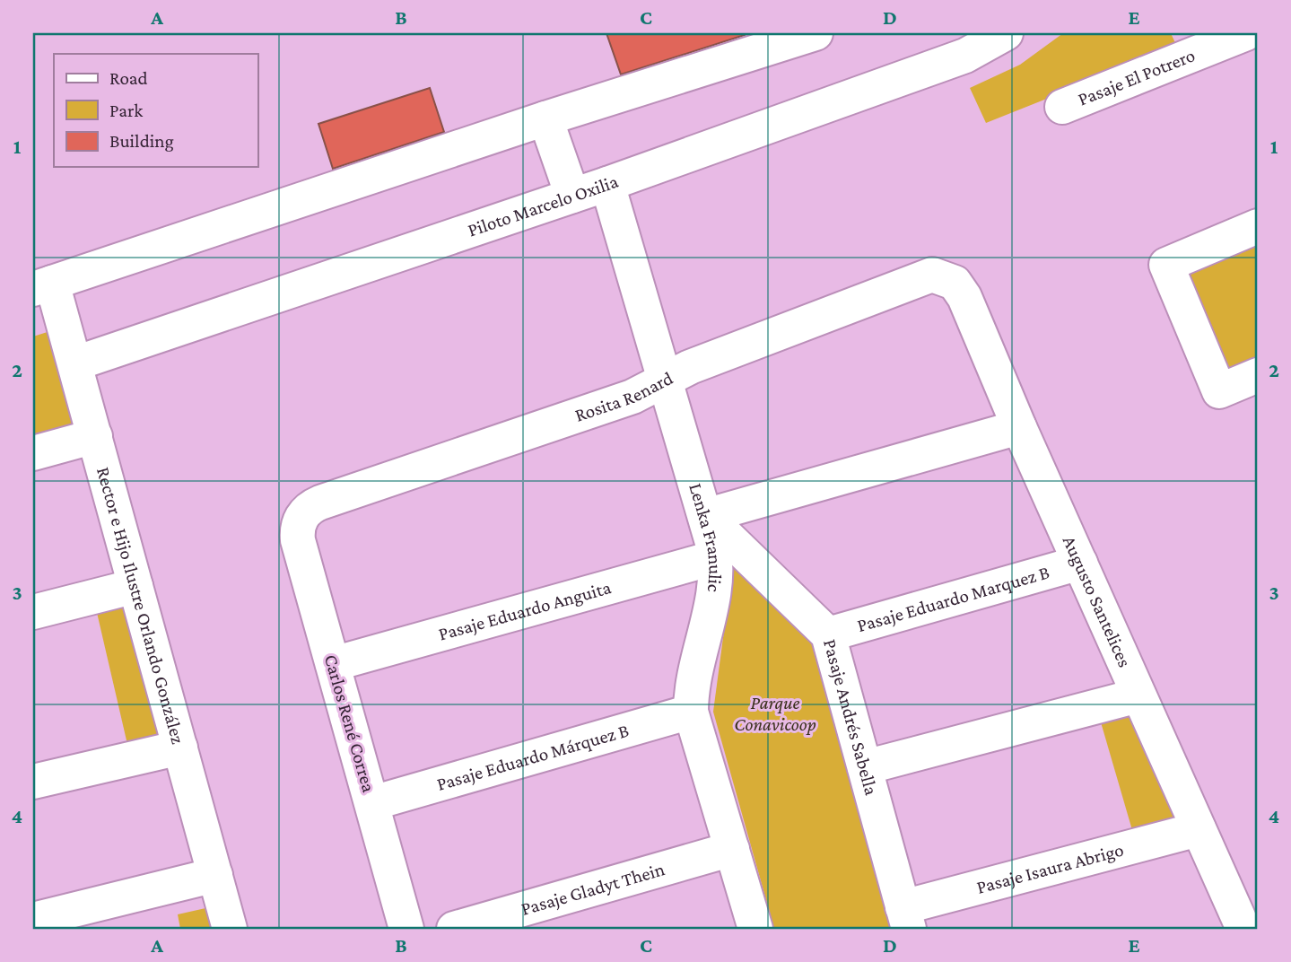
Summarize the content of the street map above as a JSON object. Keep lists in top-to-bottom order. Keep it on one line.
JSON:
{"streets":{"street":["Pasaje El Potrero","Piloto Marcelo Oxilia","Rosita Renard","Lenka Franulic","Pasaje Eduardo Marquez B","Augusto Santelices","Rector e Hijo Ilustre Orlando González","Pasaje Eduardo Anguita","Pasaje Andrés Sabella","Carlos René Correa","Pasaje Eduardo Márquez B","Pasaje Isaura Abrigo","Pasaje Gladyt Thein"]},"crossings":[["Piloto Marcelo Oxilia","Lenka Franulic"],["Piloto Marcelo Oxilia","Rector e Hijo Ilustre Orlando González"],["Rosita Renard","Lenka Franulic"],["Rosita Renard","Augusto Santelices"],["Rosita Renard","Carlos René Correa"],["Lenka Franulic","Pasaje Eduardo Anguita"],["Lenka Franulic","Pasaje Andrés Sabella"],["Lenka Franulic","Pasaje Eduardo Márquez B"],["Lenka Franulic","Pasaje Gladyt Thein"],["Pasaje Eduardo Marquez B","Augusto Santelices"],["Pasaje Eduardo Marquez B","Pasaje Andrés Sabella"],["Augusto Santelices","Pasaje Isaura Abrigo"],["Pasaje Eduardo Anguita","Carlos René Correa"],["Pasaje Andrés Sabella","Pasaje Isaura Abrigo"],["Carlos René Correa","Pasaje Eduardo Márquez B"]],"parks":["Parque Conavicoop"],"legend":["Road","Park","Building"],"grid":{"columns":["A","B","C","D","E"],"rows":["1","2","3","4"]}}
